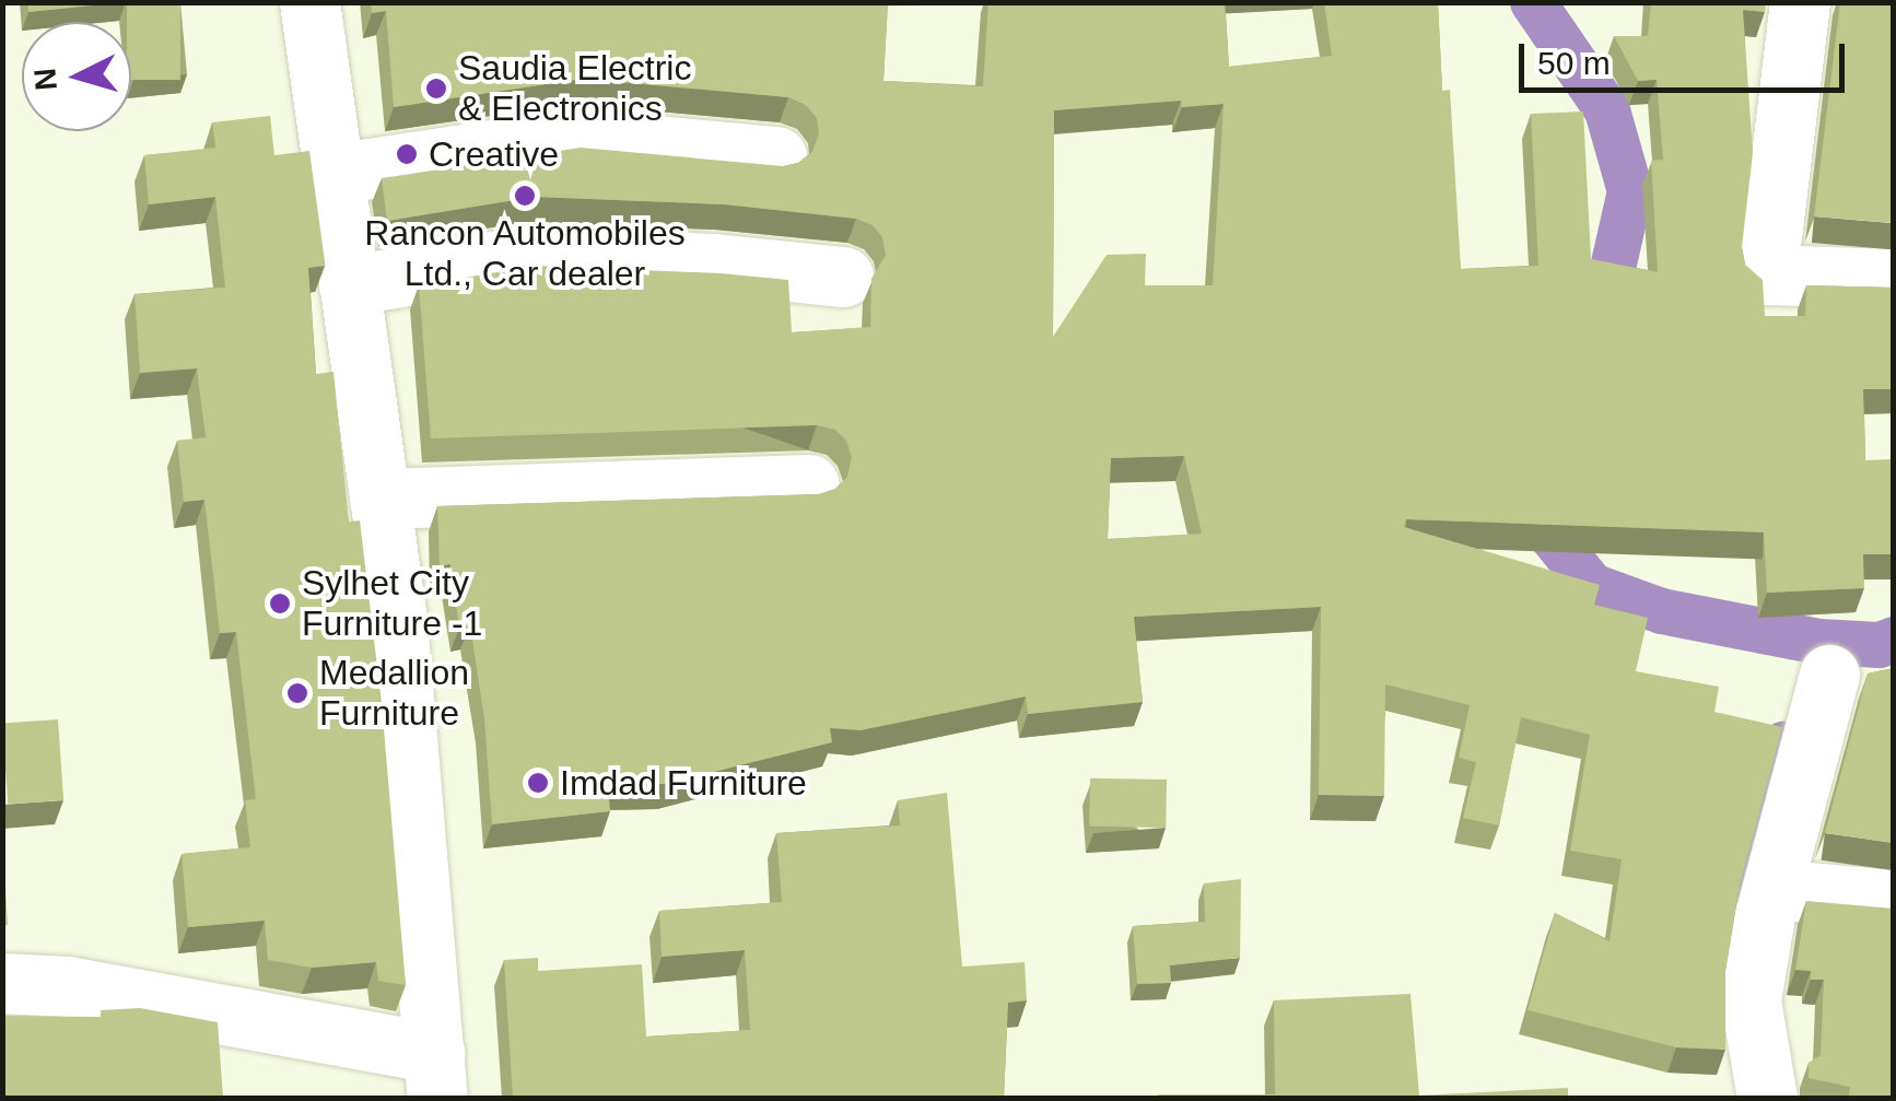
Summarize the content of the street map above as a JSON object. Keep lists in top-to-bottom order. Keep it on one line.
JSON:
{"places":["Saudia Electric & Electronics","Creative","Rancon Automobiles Ltd., Car dealer","Sylhet City Furniture -1","Medallion Furniture","Imdad Furniture"],"scale_bar":"50 m","north":"left"}
